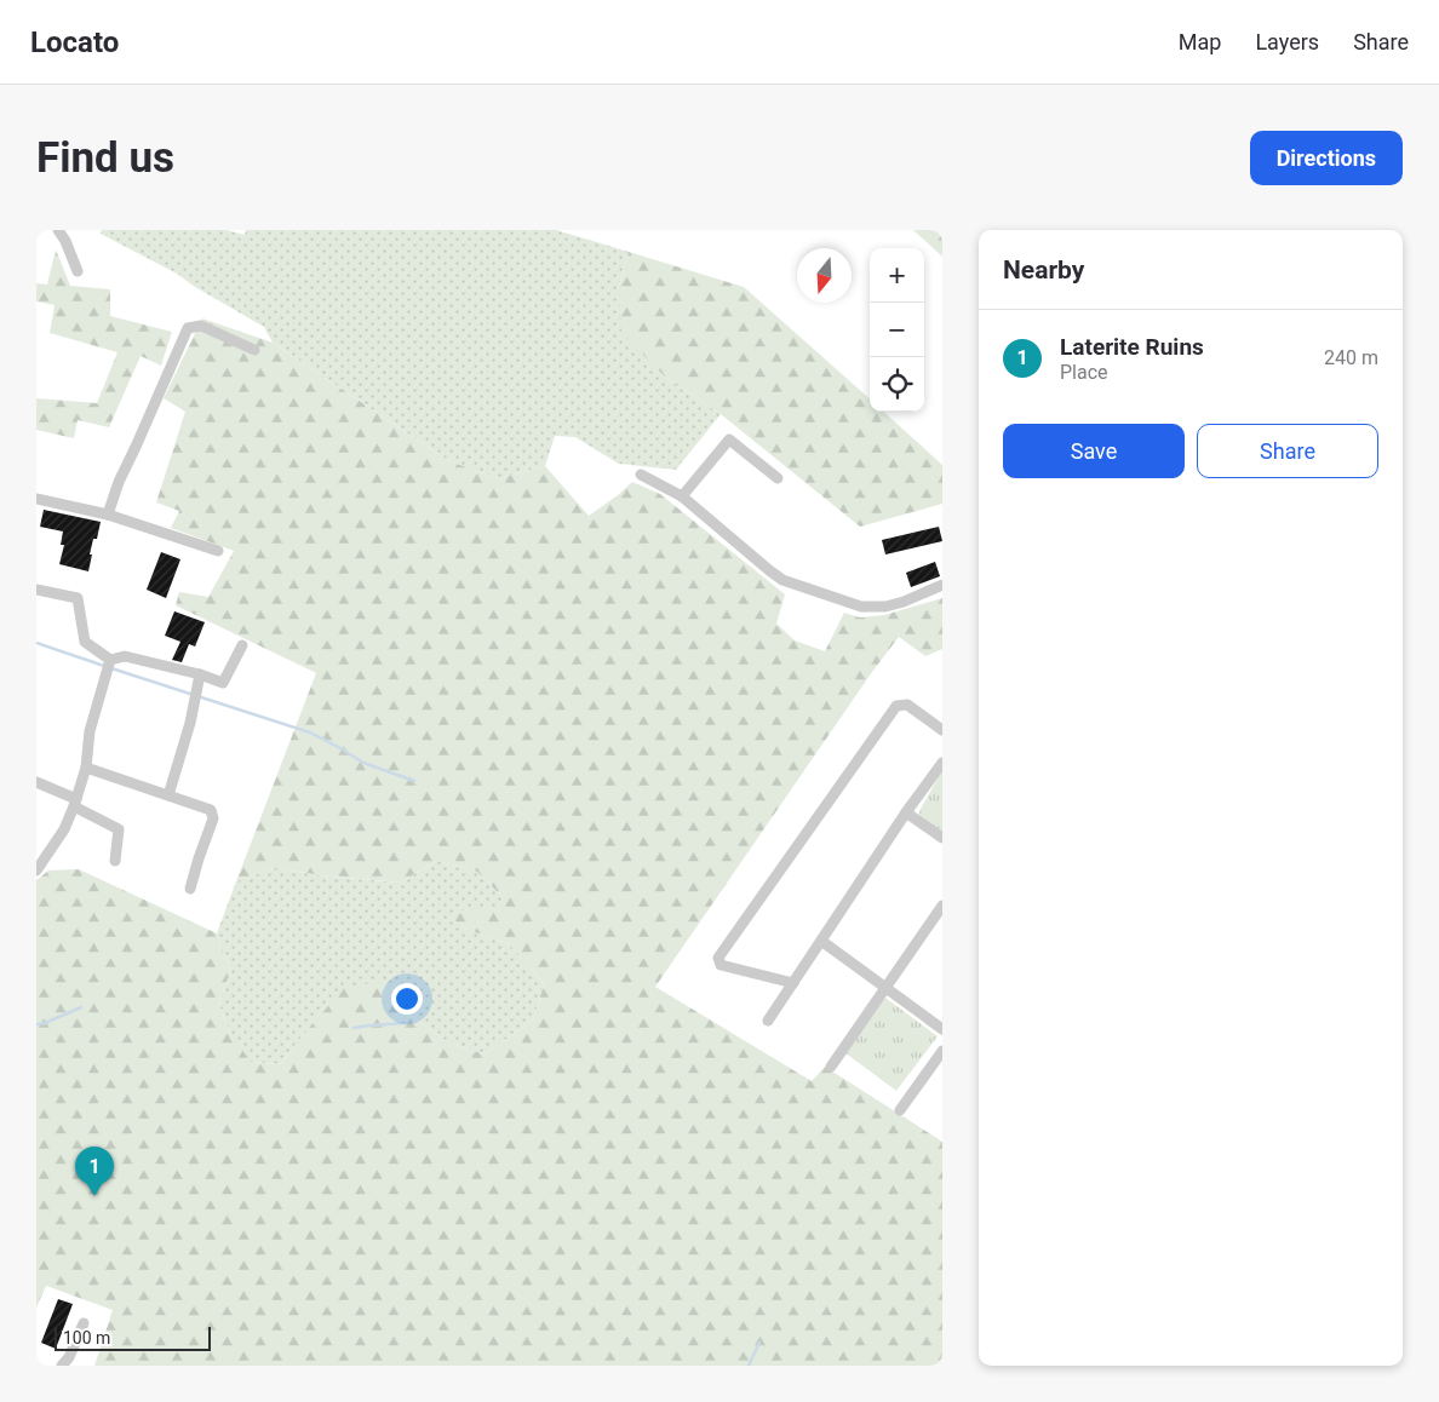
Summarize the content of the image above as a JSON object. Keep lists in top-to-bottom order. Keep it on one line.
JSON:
{"scale_bar":"100 m","north":"bottom","page":{"header":"Locato","nav":["Map","Layers","Share"],"buttons":["Directions",["Save","Share"]],"title":"Find us","heading":"Nearby","map_buttons":["+","−"],"list":[{"mark":"1","name":"Laterite Ruins","note":"Place","value":"240 m"}],"pins":"1","scale":"100 m"}}
